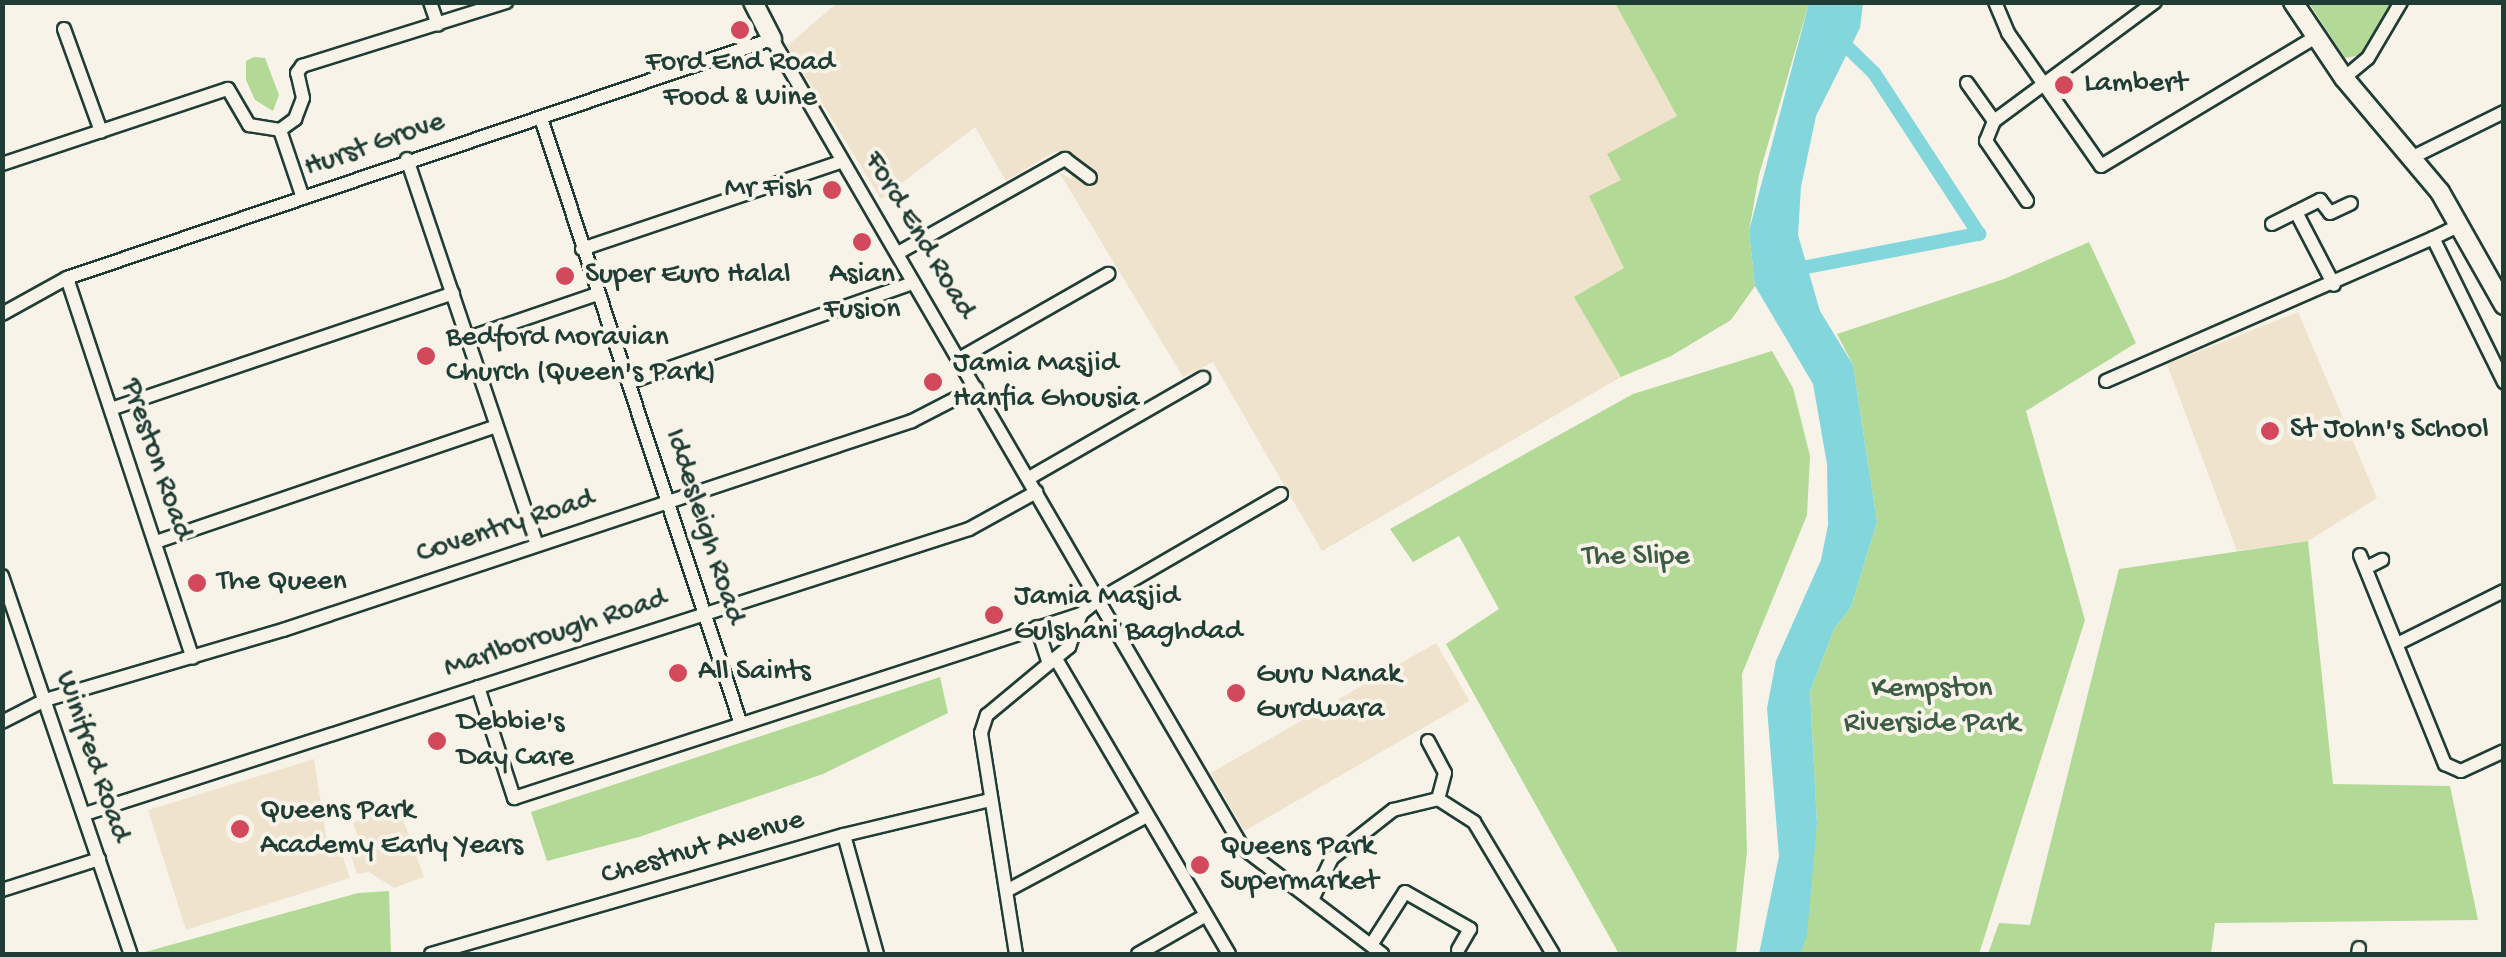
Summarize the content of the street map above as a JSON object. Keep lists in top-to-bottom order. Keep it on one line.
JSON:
{"streets":{"main road":["Ford End Road"],"street":["Hurst Grove","Preston Road","Iddesleigh Road","Coventry Road","Marlborough Road","Winifred Road","Chestnut Avenue"]},"crossings":[["Hurst Grove","Ford End Road"],["Hurst Grove","Preston Road"],["Hurst Grove","Iddesleigh Road"],["Ford End Road","Coventry Road"],["Ford End Road","Marlborough Road"],["Preston Road","Coventry Road"],["Iddesleigh Road","Coventry Road"],["Iddesleigh Road","Marlborough Road"],["Coventry Road","Winifred Road"],["Marlborough Road","Winifred Road"]],"parks":["The Slipe","Kempston Riverside Park"],"places":["Ford End Road Food & Wine","Lambert","Mr Fish","Asian Fusion","Super Euro Halal","Bedford Moravian Church (Queen's Park)","Jamia Masjid Hanfia Ghousia","St John's School","The Queen","Jamia Masjid Gulshani Baghdad","All Saints","Guru Nanak Gurdwara","Debbie's Day Care","Queens Park Academy Early Years","Queens Park Supermarket"]}
